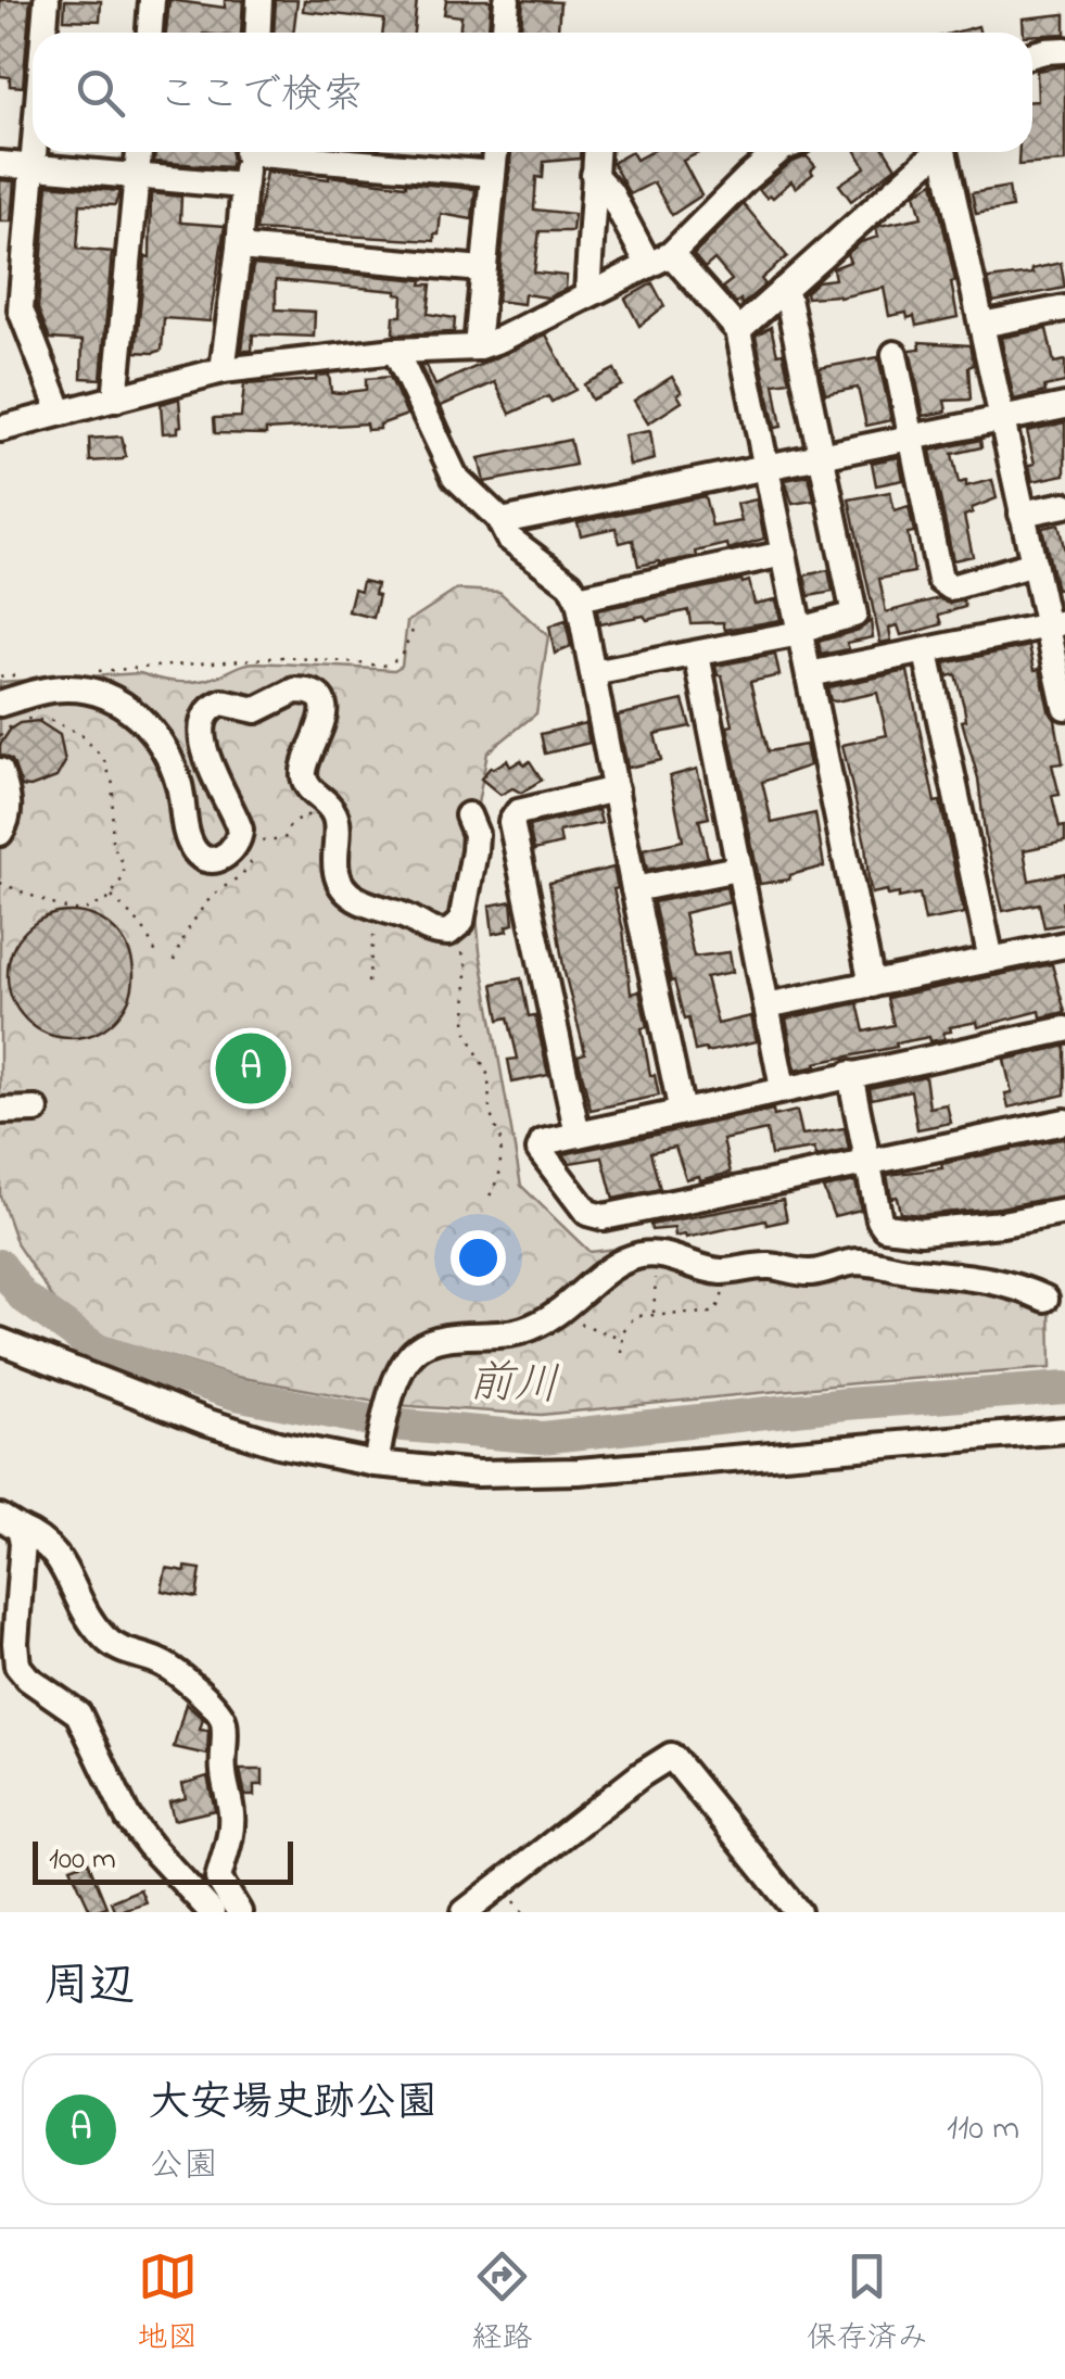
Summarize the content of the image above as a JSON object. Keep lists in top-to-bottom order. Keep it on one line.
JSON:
{"water":["前川"],"scale_bar":"100 m","page":{"search":"ここで検索","pins":"A","scale":"100 m","heading":"周辺","list":[{"mark":"A","name":"大安場史跡公園","note":"公園","value":"110 m"}],"nav":["地図","経路","保存済み"]}}
